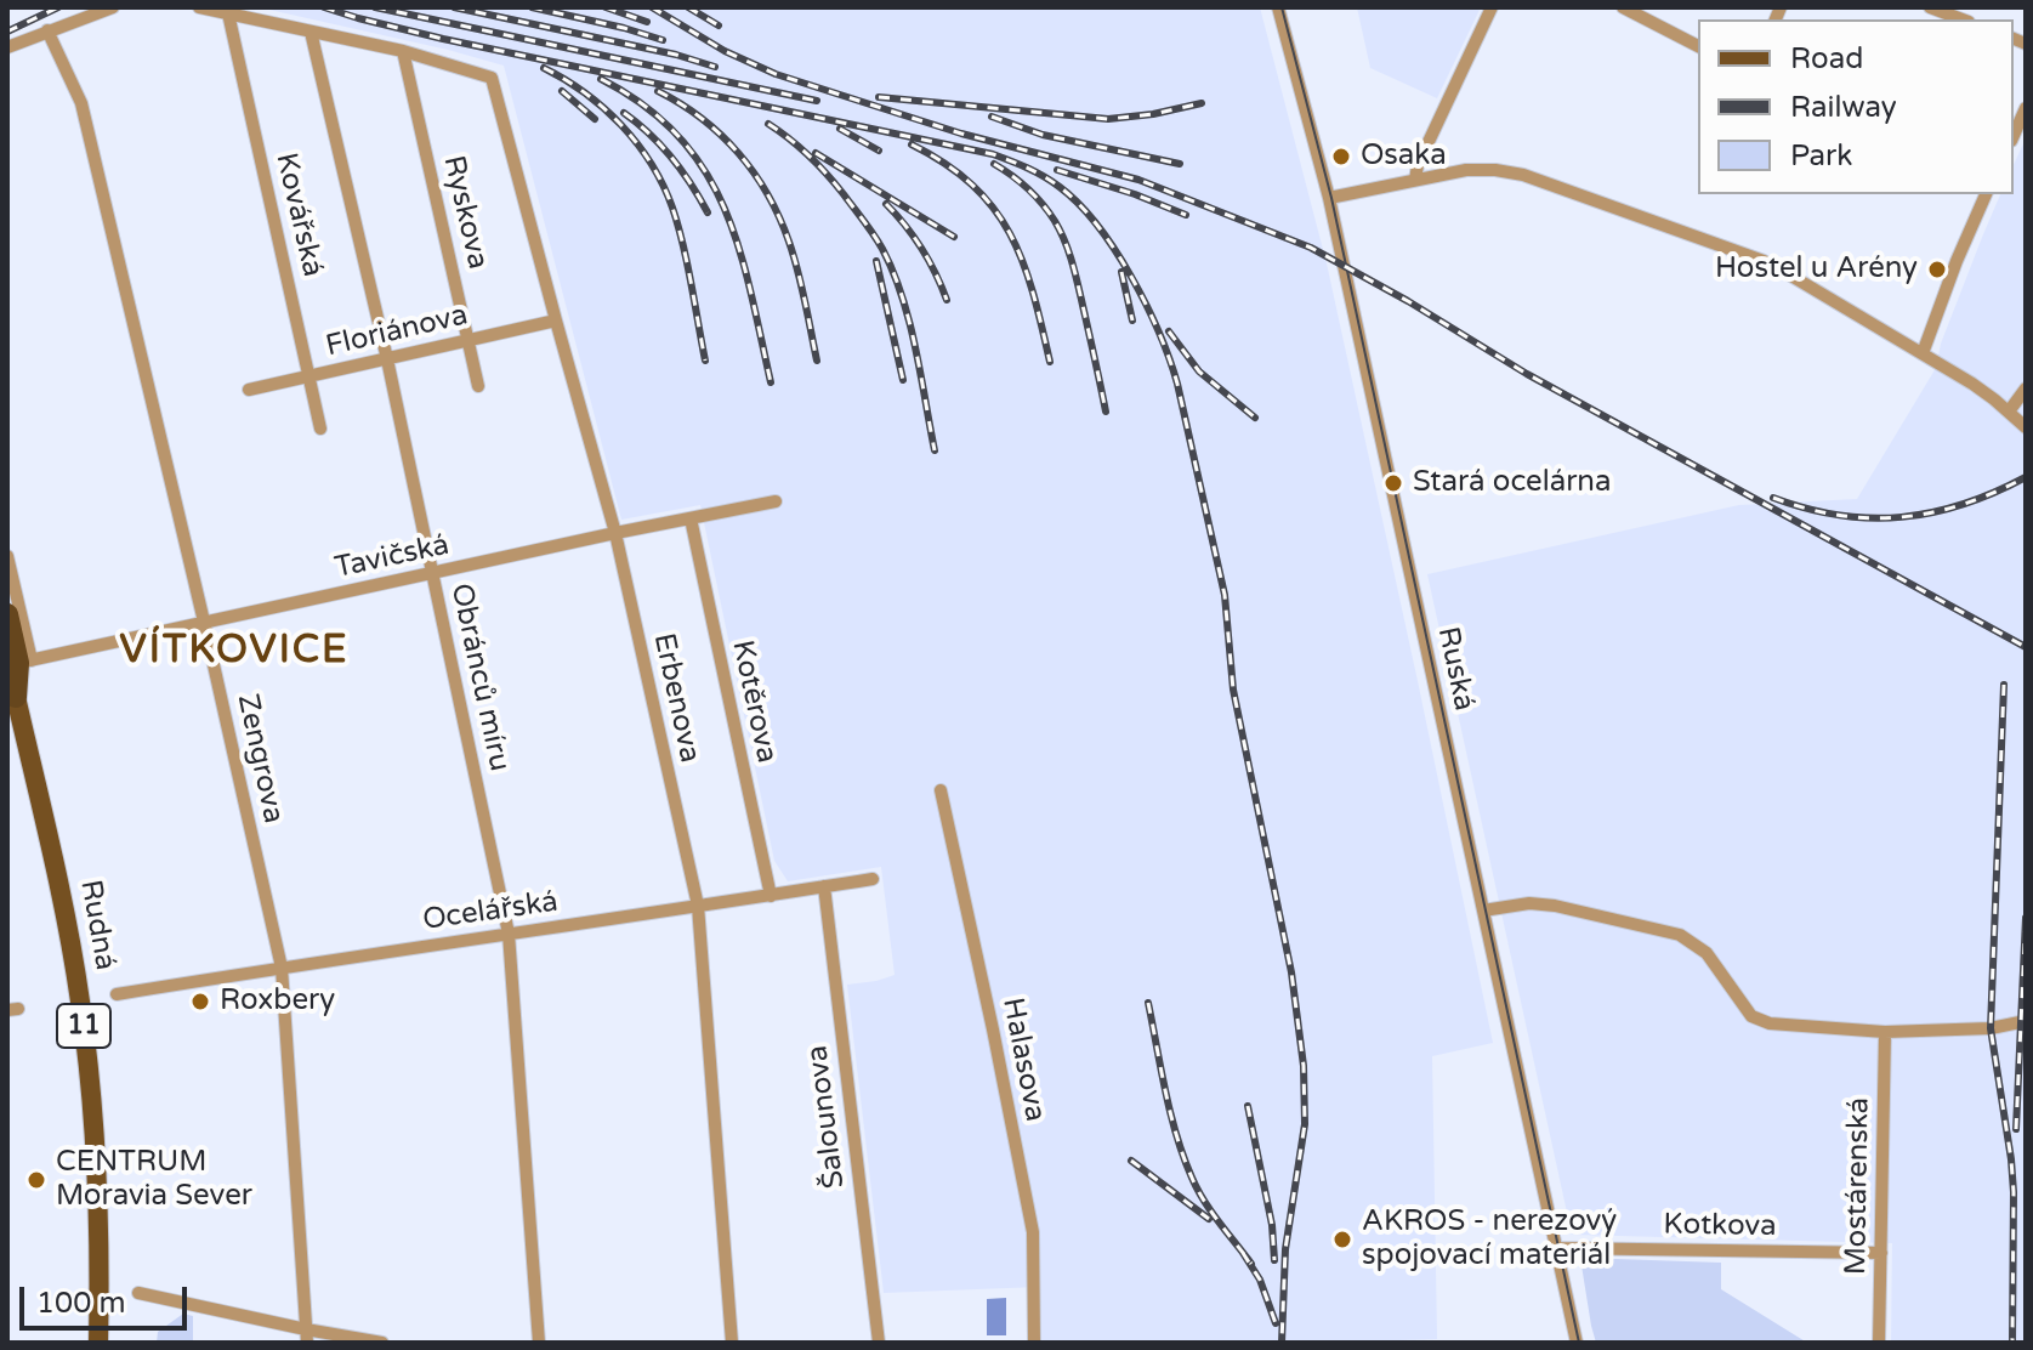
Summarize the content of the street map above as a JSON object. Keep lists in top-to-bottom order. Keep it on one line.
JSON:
{"streets":{"highway":["Rudná","11"],"street":["Ryskova","Kovářská","Floriánova","Tavičská","Ruská","Obránců míru","Erbenova","Kotěrova","Zengrova","Ocelářská","Halasova","Šalounova","Mostárenská","Kotkova"]},"crossings":[["Ryskova","Floriánova"],["Ryskova","Erbenova"],["Kovářská","Floriánova"],["Floriánova","Obránců míru"],["Floriánova","Erbenova"],["Tavičská","Obránců míru"],["Tavičská","Erbenova"],["Tavičská","Kotěrova"],["Tavičská","Zengrova"],["Tavičská","Rudná"],["Ruská","Kotkova"],["Obránců míru","Ocelářská"],["Erbenova","Ocelářská"],["Kotěrova","Ocelářská"],["Zengrova","Ocelářská"],["Ocelářská","Šalounova"],["Mostárenská","Kotkova"]],"districts":["VÍTKOVICE"],"places":["Osaka","Hostel u Arény","Stará ocelárna","Roxbery","CENTRUM Moravia Sever","AKROS - nerezový spojovací materiál"],"legend":["Road","Railway","Park"],"scale_bar":"100 m"}
